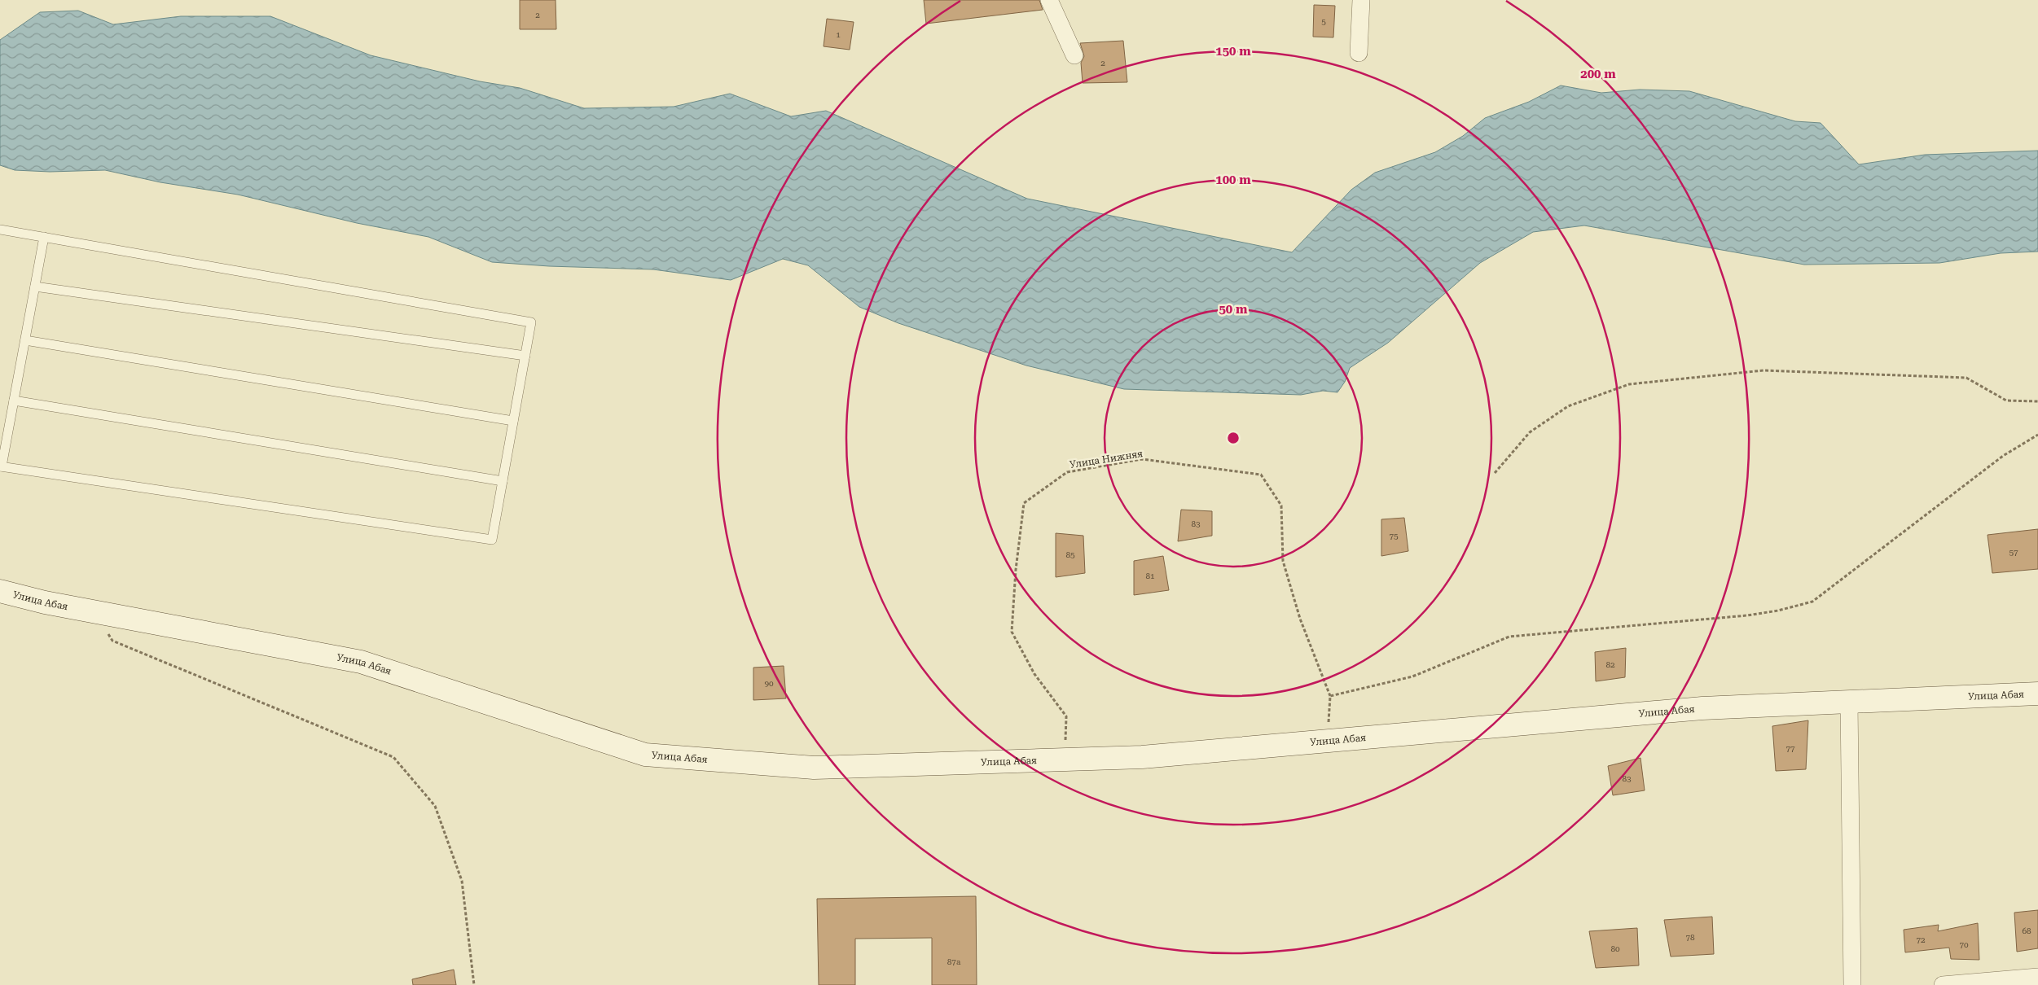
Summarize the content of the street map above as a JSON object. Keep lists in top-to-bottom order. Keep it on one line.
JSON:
{"streets":{"street":["Улица Абая"],"path":["Улица Нижняя"]},"crossings":[["Улица Нижняя","Улица Абая"]],"house_numbers":["2","5","1","2","83","75","57","85","81","82","90","77","83","68","78","72","70","80","87а"],"rings":["150 m","200 m","100 m","50 m"]}
